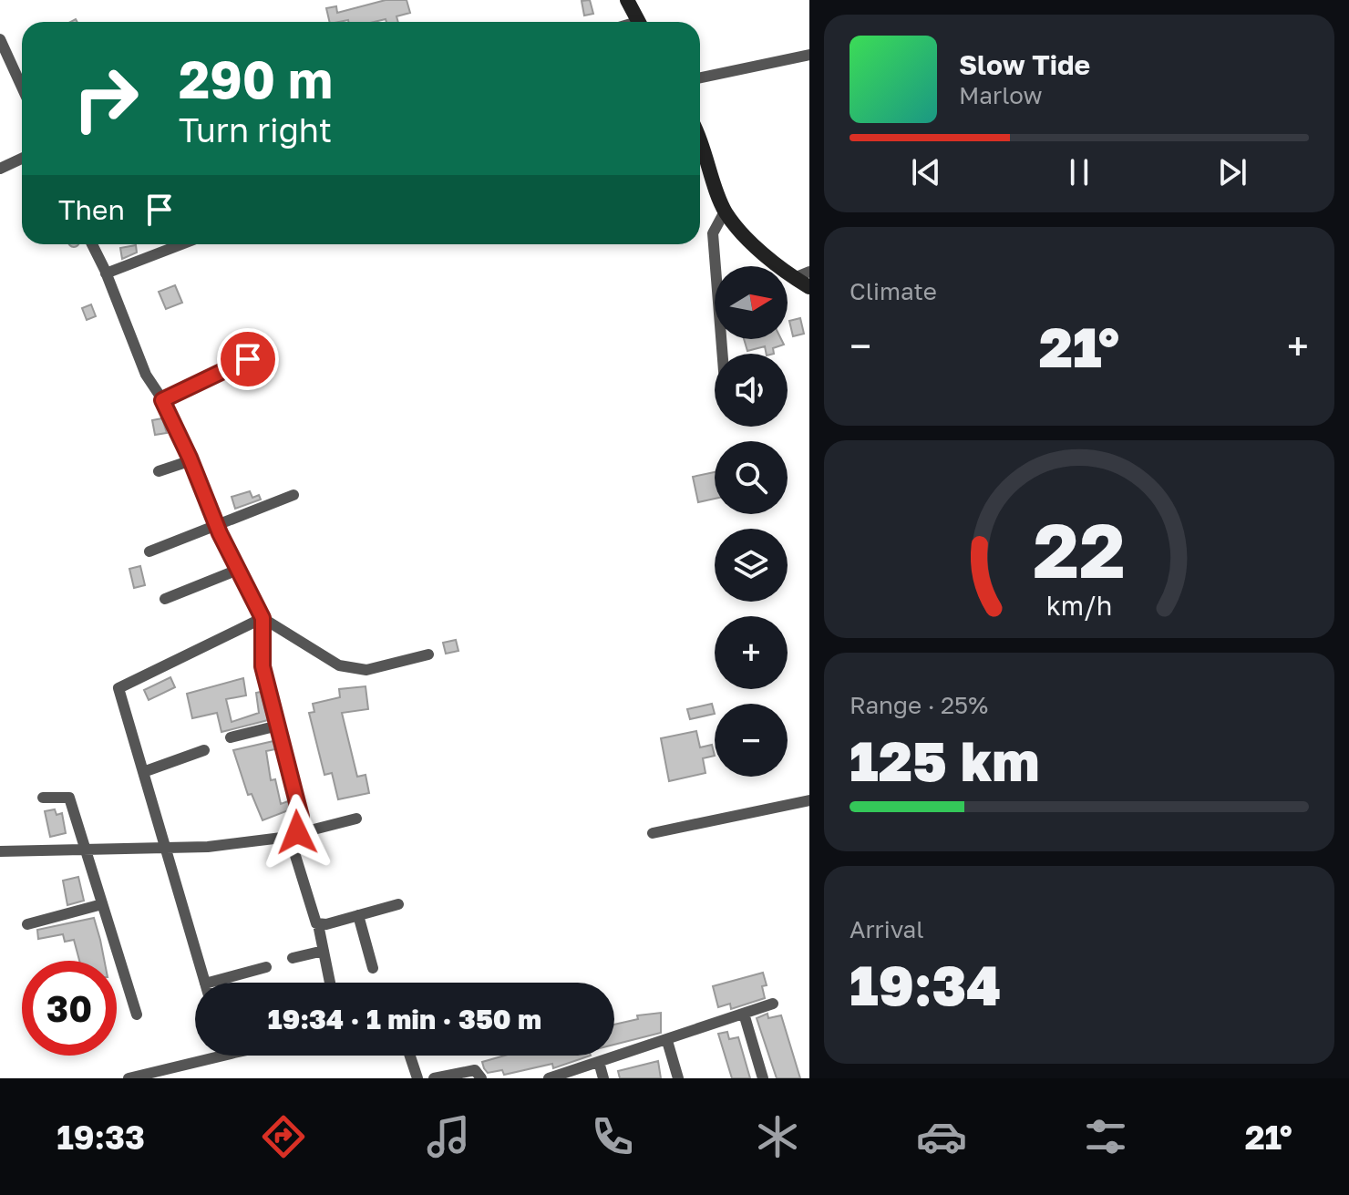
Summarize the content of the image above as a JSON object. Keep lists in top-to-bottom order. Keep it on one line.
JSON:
{"north":"right","page":{"turn":["290 m","Turn right"],"song":["Slow Tide","Marlow"],"then":"Then","tile":["Climate",["Range · 25%","125 km"],["Arrival","19:34"]],"map_buttons":["+","−"],"heat":["−","21°","+"],"limit":"30","trip":"19:34 · 1 min · 350 m","tabs":["19:33","21°"],"gauge":["22","km/h"]}}
